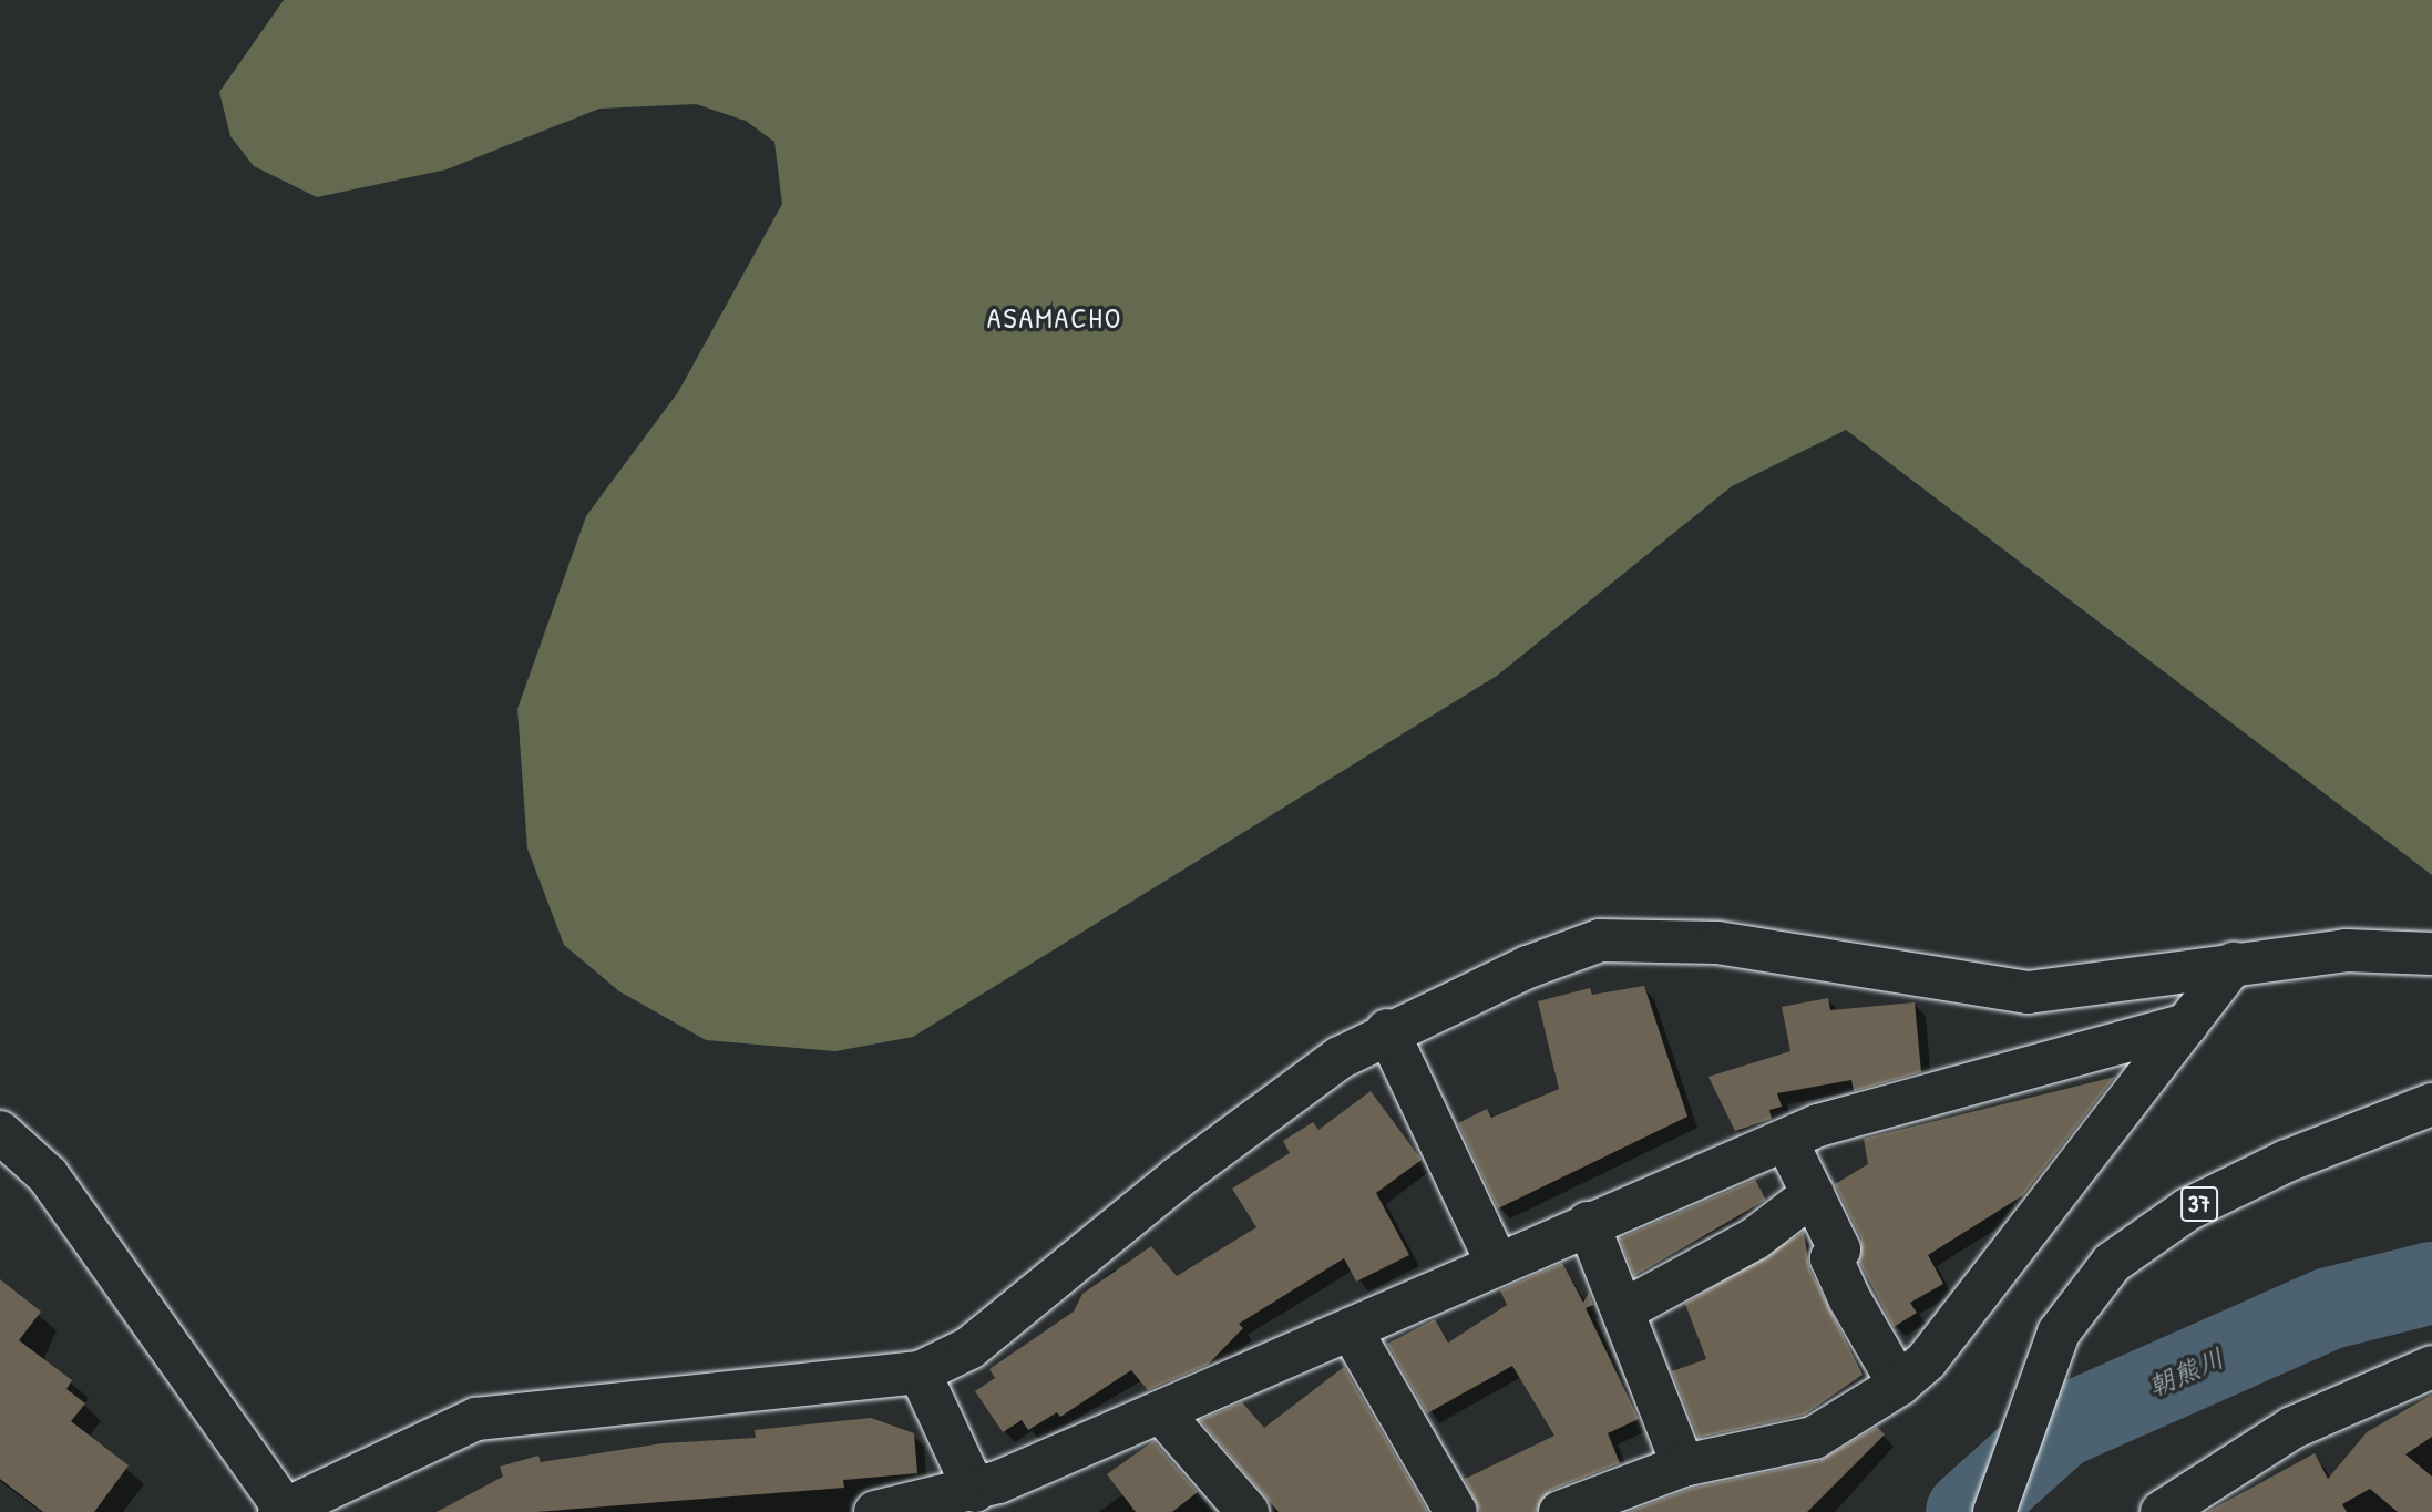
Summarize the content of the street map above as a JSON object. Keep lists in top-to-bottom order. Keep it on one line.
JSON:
{"streets":{"street":["37"]},"districts":["ASAMACHO"],"water":["朝熊川"]}
